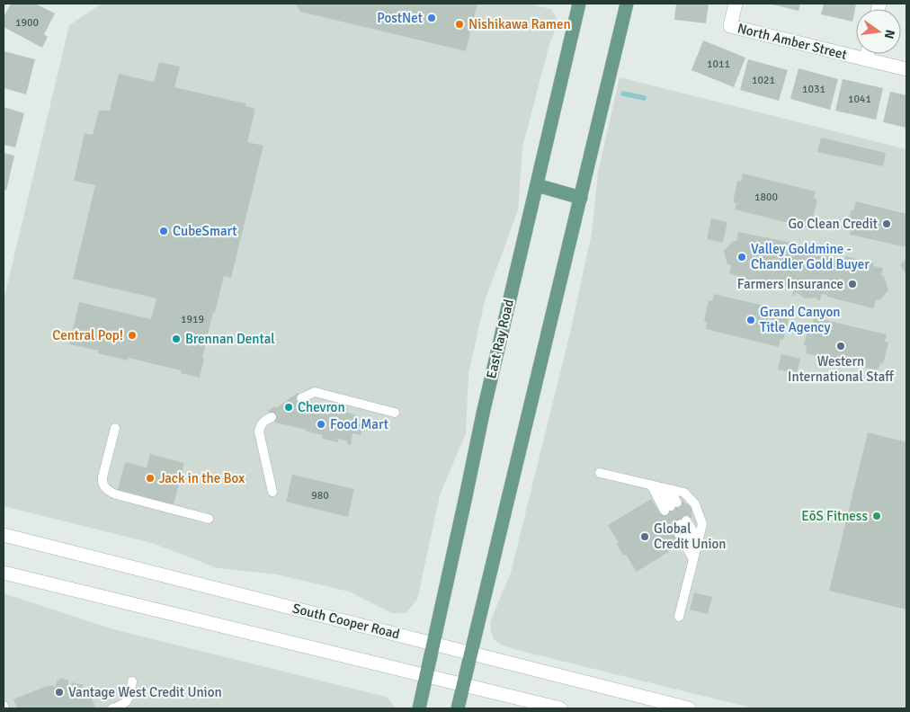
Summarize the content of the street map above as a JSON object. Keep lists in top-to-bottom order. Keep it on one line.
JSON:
{"streets":{"main road":["North Amber Street","East Ray Road","South Cooper Road"]},"crossings":[["East Ray Road","South Cooper Road"]],"places":["PostNet","Nishikawa Ramen","Go Clean Credit","CubeSmart","Valley Goldmine - Chandler Gold Buyer","Farmers Insurance","Grand Canyon Title Agency","Central Pop!","Brennan Dental","Western International Staff","Chevron","Food Mart","Jack in the Box","EōS Fitness","Global Credit Union","Vantage West Credit Union"],"house_numbers":["1900","1011","1021","1031","1041","1800","1919","980"],"north":"right"}
